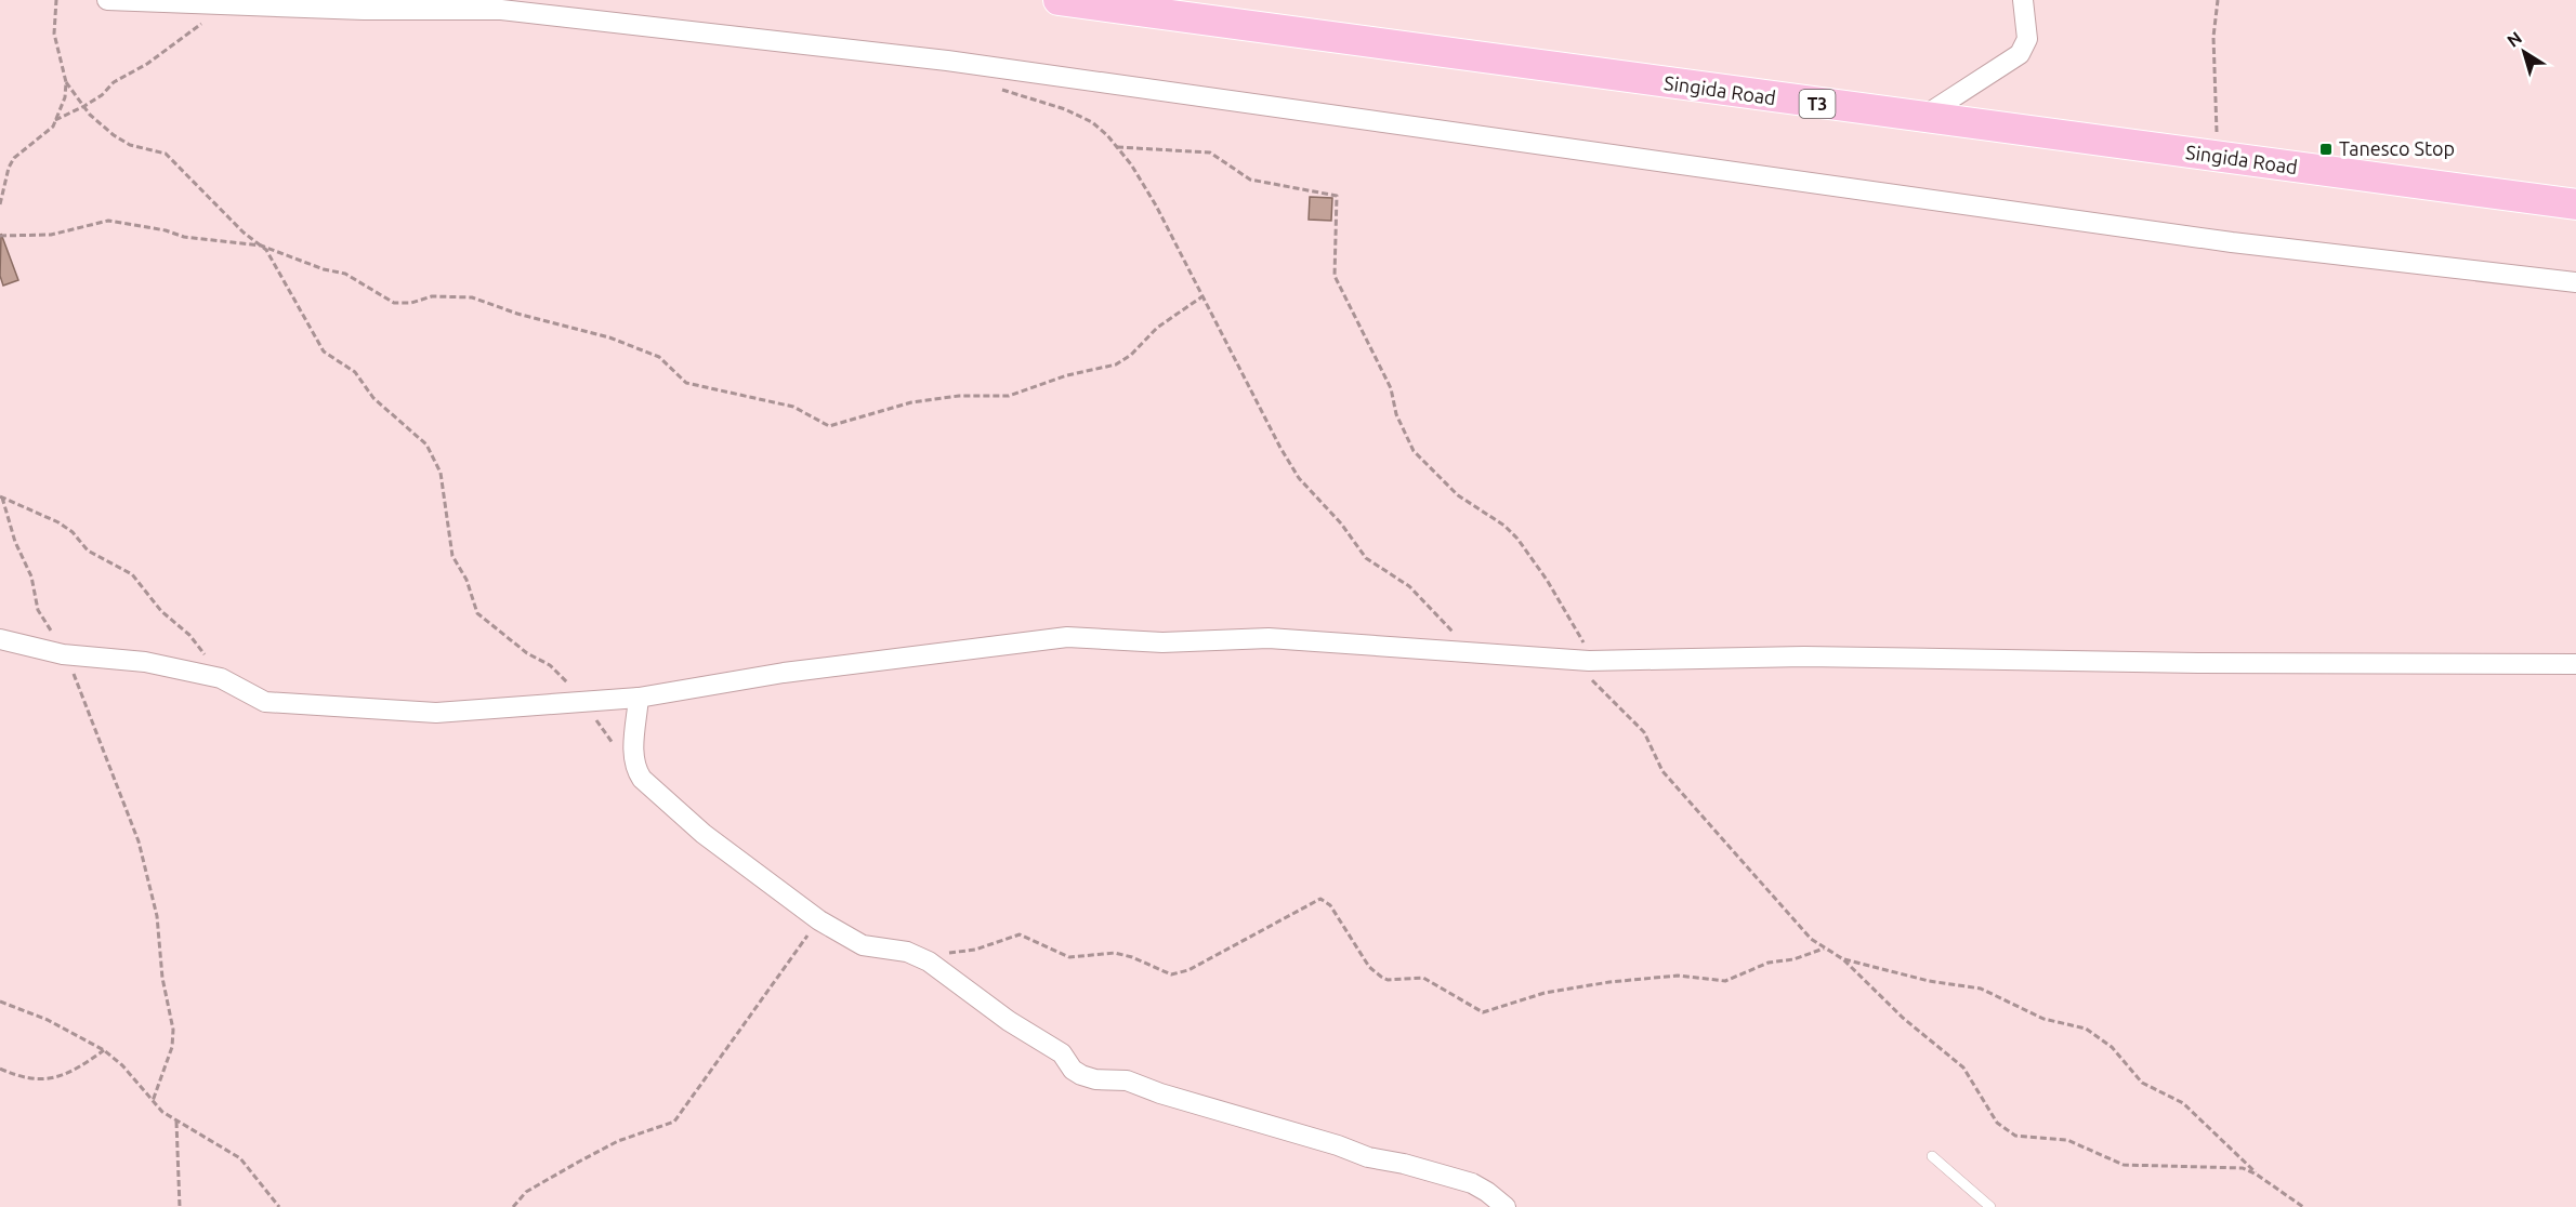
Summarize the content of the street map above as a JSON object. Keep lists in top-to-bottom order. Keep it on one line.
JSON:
{"streets":{"highway":["Singida Road","T3"]},"places":{"transit":["Tanesco Stop"]},"north":"top left"}
